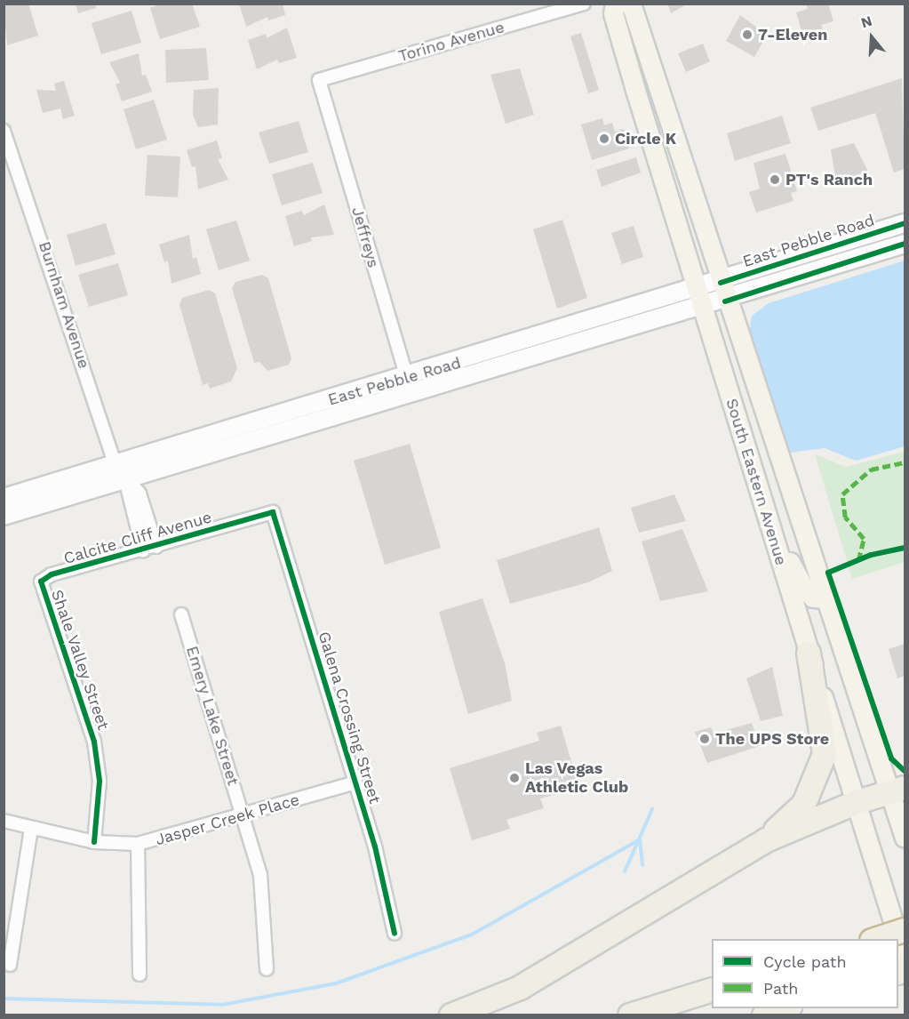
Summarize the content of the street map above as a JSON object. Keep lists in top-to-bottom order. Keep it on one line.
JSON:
{"streets":{"main road":["East Pebble Road","South Eastern Avenue"],"street":["Torino Avenue","Jeffreys","Burnham Avenue","Calcite Cliff Avenue","Shale Valley Street","Emery Lake Street","Galena Crossing Street","Jasper Creek Place"]},"crossings":[["Torino Avenue","Jeffreys"],["Jeffreys","East Pebble Road"],["East Pebble Road","Burnham Avenue"],["East Pebble Road","South Eastern Avenue"],["Burnham Avenue","Calcite Cliff Avenue"],["Calcite Cliff Avenue","Shale Valley Street"],["Calcite Cliff Avenue","Galena Crossing Street"],["Shale Valley Street","Jasper Creek Place"],["Emery Lake Street","Jasper Creek Place"],["Galena Crossing Street","Jasper Creek Place"]],"places":["7-Eleven","Circle K","PT's Ranch","The UPS Store","Las Vegas Athletic Club"],"legend":["Cycle path","Path"],"north":"top"}
